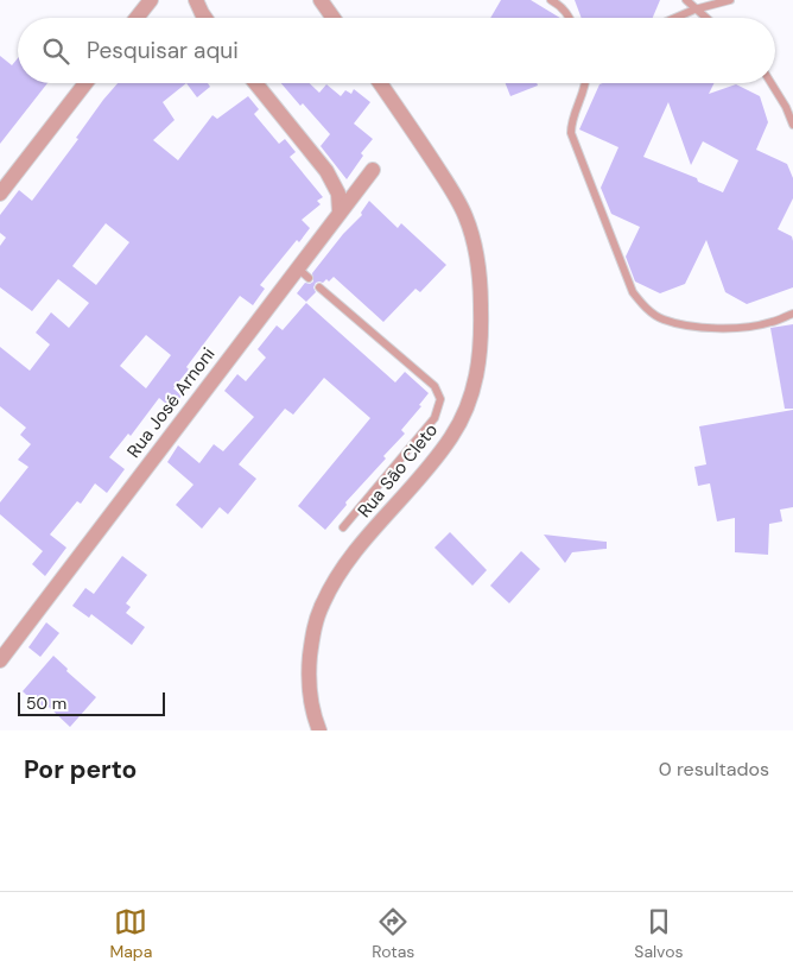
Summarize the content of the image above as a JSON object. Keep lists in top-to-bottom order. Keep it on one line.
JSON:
{"streets":{"street":["Rua José Arnoni","Rua São Cleto"]},"scale_bar":"50 m","page":{"search":"Pesquisar aqui","scale":"50 m","heading":["Por perto","0 resultados"],"nav":["Mapa","Rotas","Salvos"]}}
